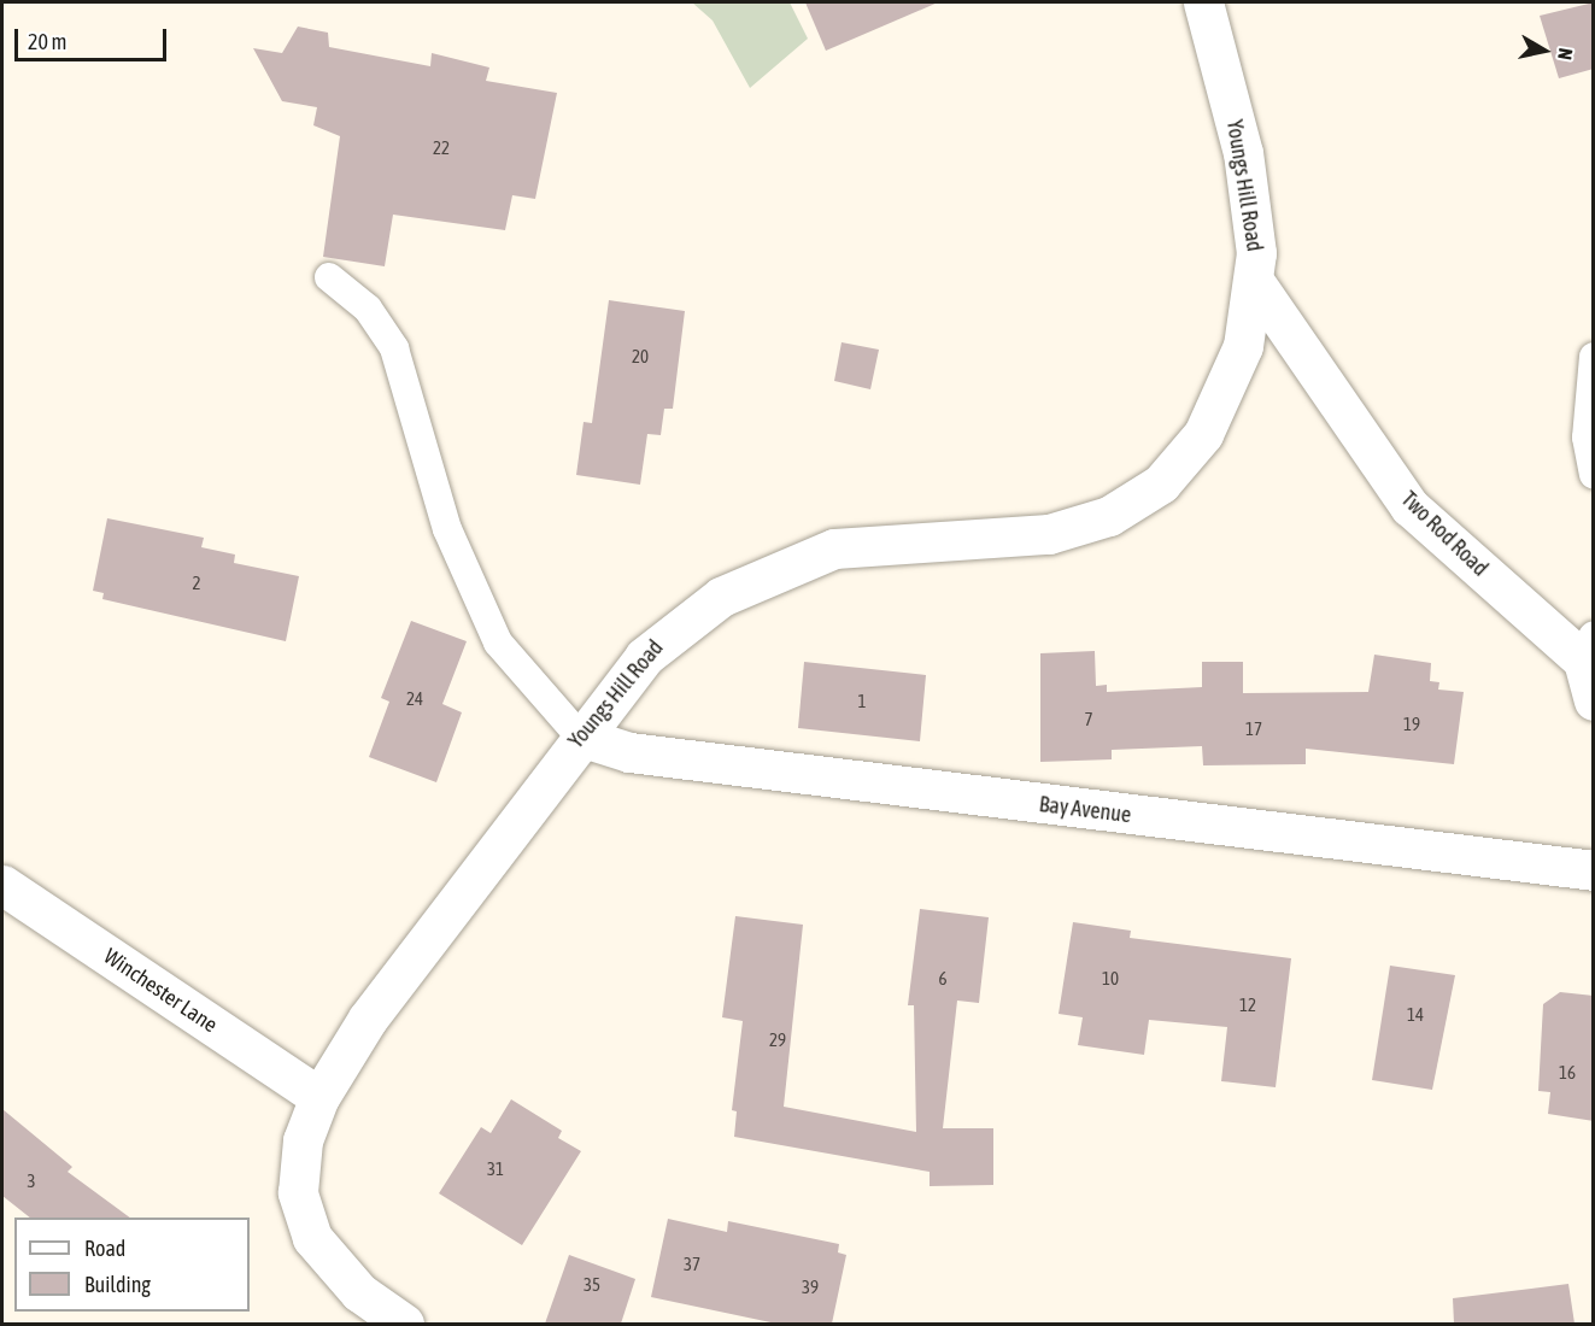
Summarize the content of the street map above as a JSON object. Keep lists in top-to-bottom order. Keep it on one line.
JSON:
{"streets":{"street":["Youngs Hill Road","Two Rod Road","Bay Avenue","Winchester Lane"]},"crossings":[["Youngs Hill Road","Two Rod Road"],["Youngs Hill Road","Bay Avenue"],["Youngs Hill Road","Winchester Lane"]],"house_numbers":["22","20","2","24","1","7","19","17","6","10","12","14","29","16","31","3","37","35","39"],"legend":["Road","Building"],"scale_bar":"20 m","north":"right"}
